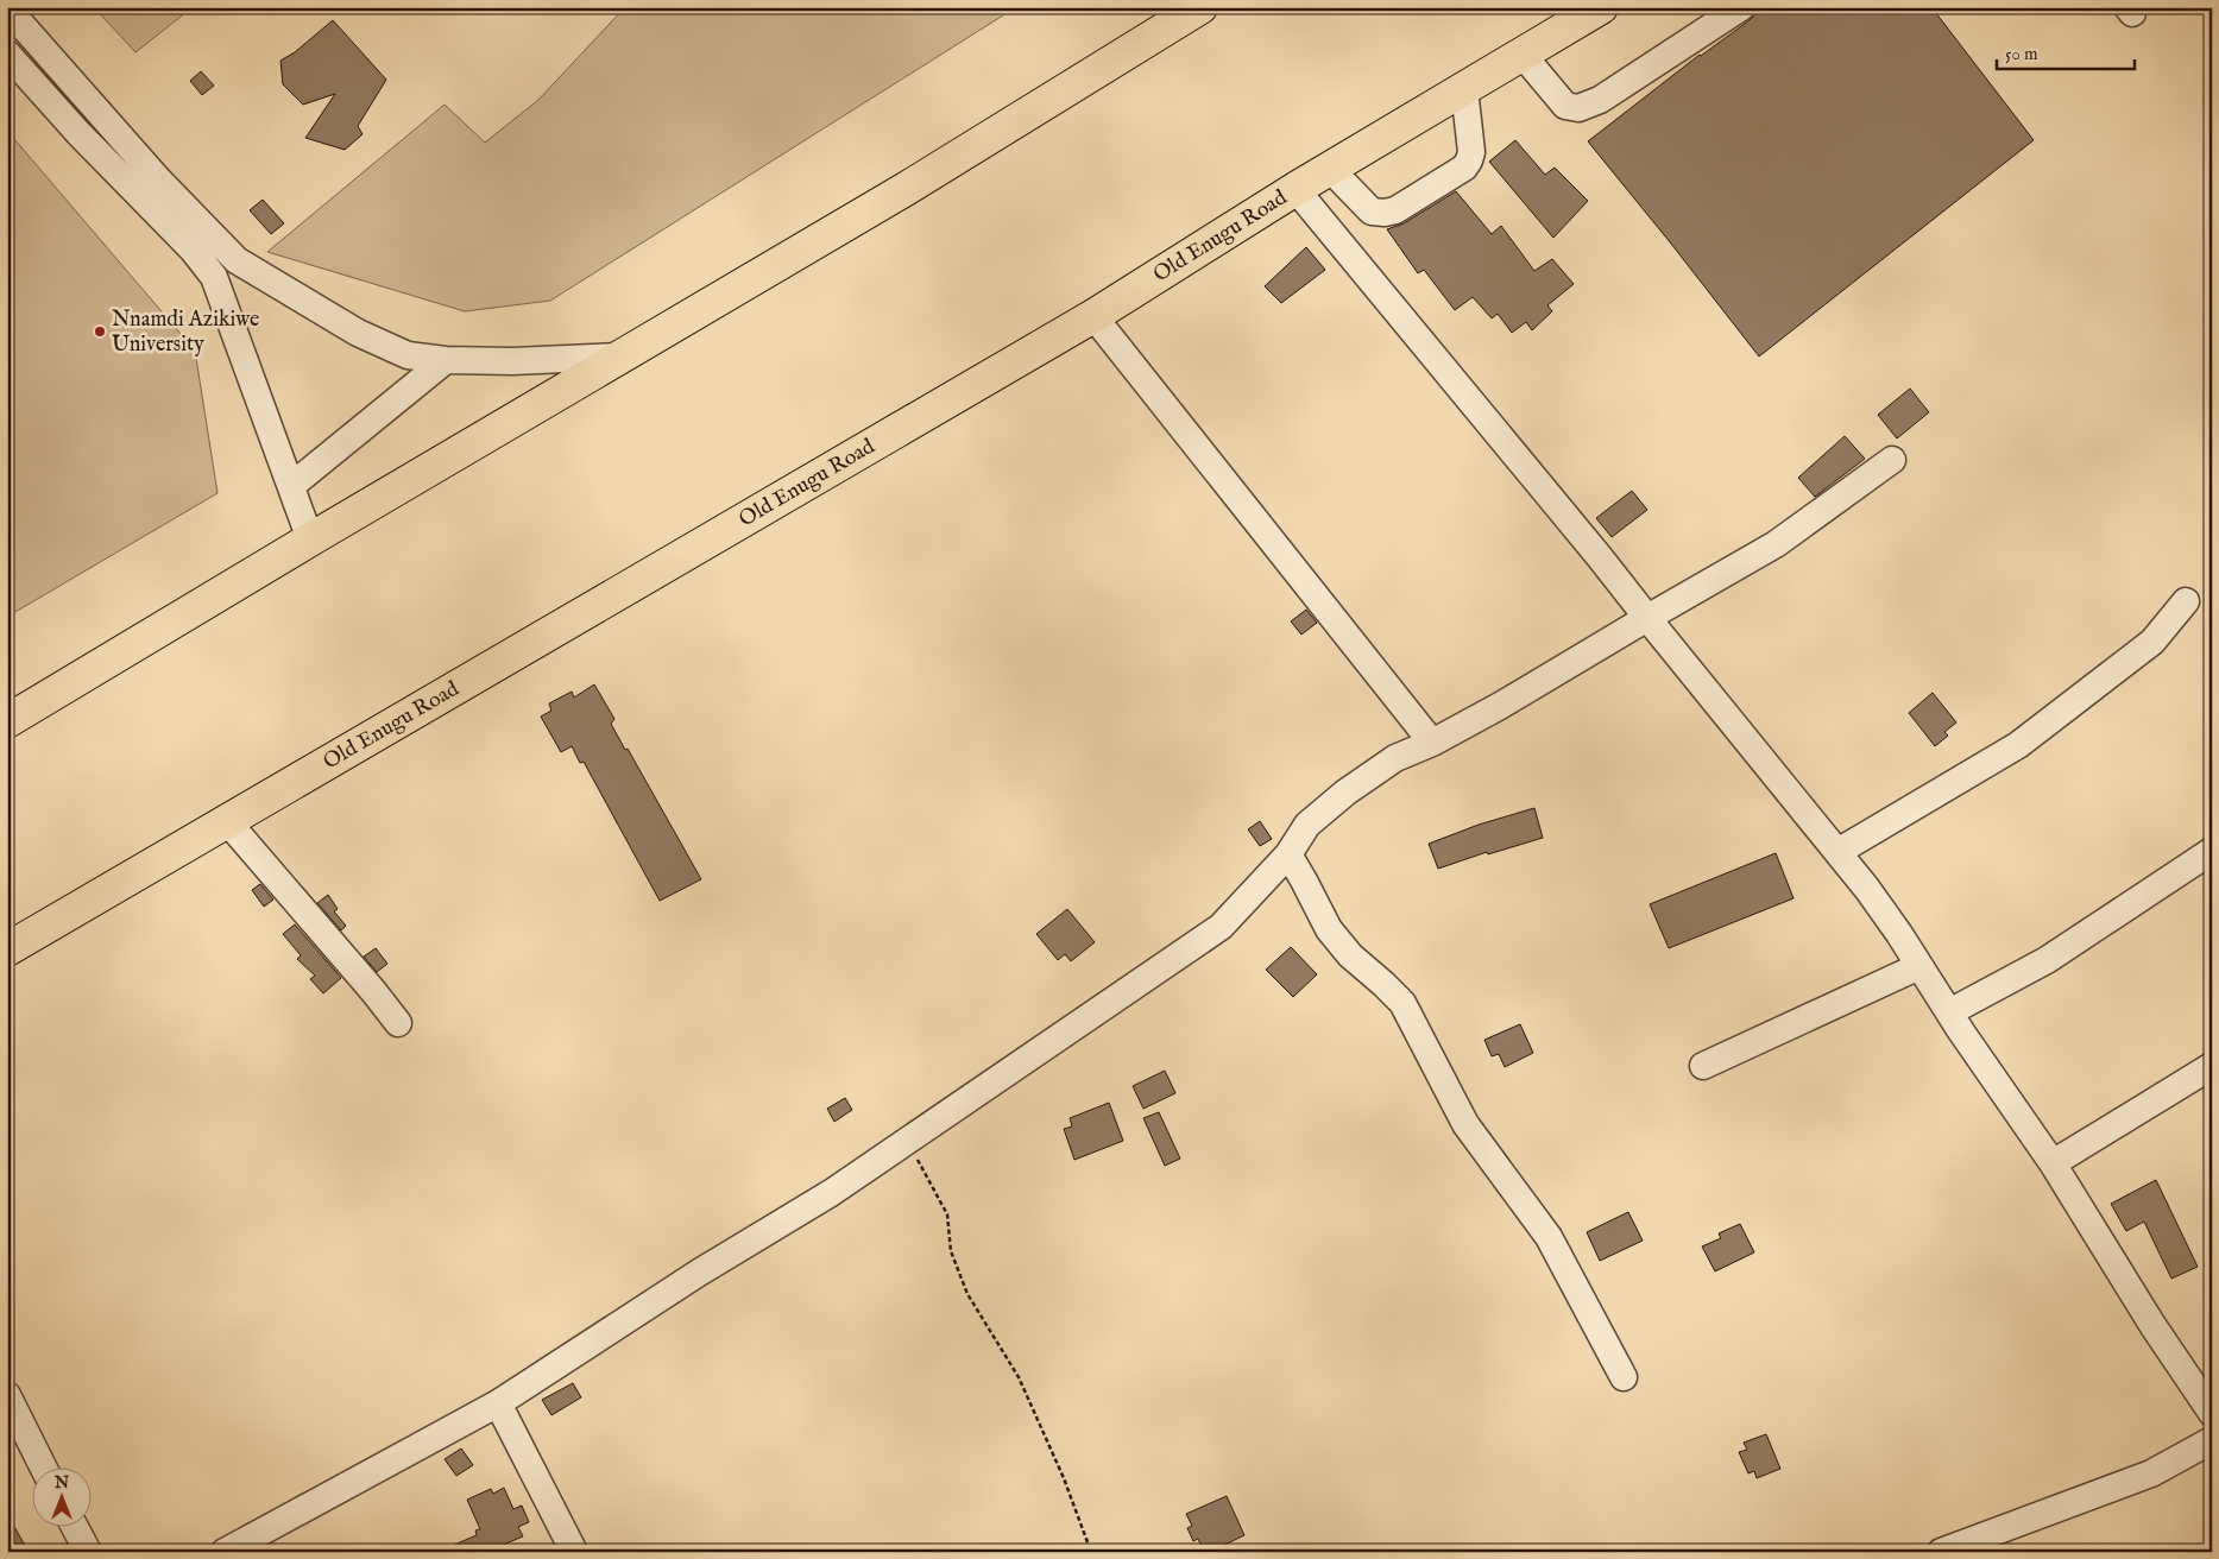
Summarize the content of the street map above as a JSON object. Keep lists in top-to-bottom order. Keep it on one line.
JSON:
{"streets":{"main road":["Old Enugu Road"]},"places":["Nnamdi Azikiwe University"],"scale_bar":"50 m","north":"top"}
